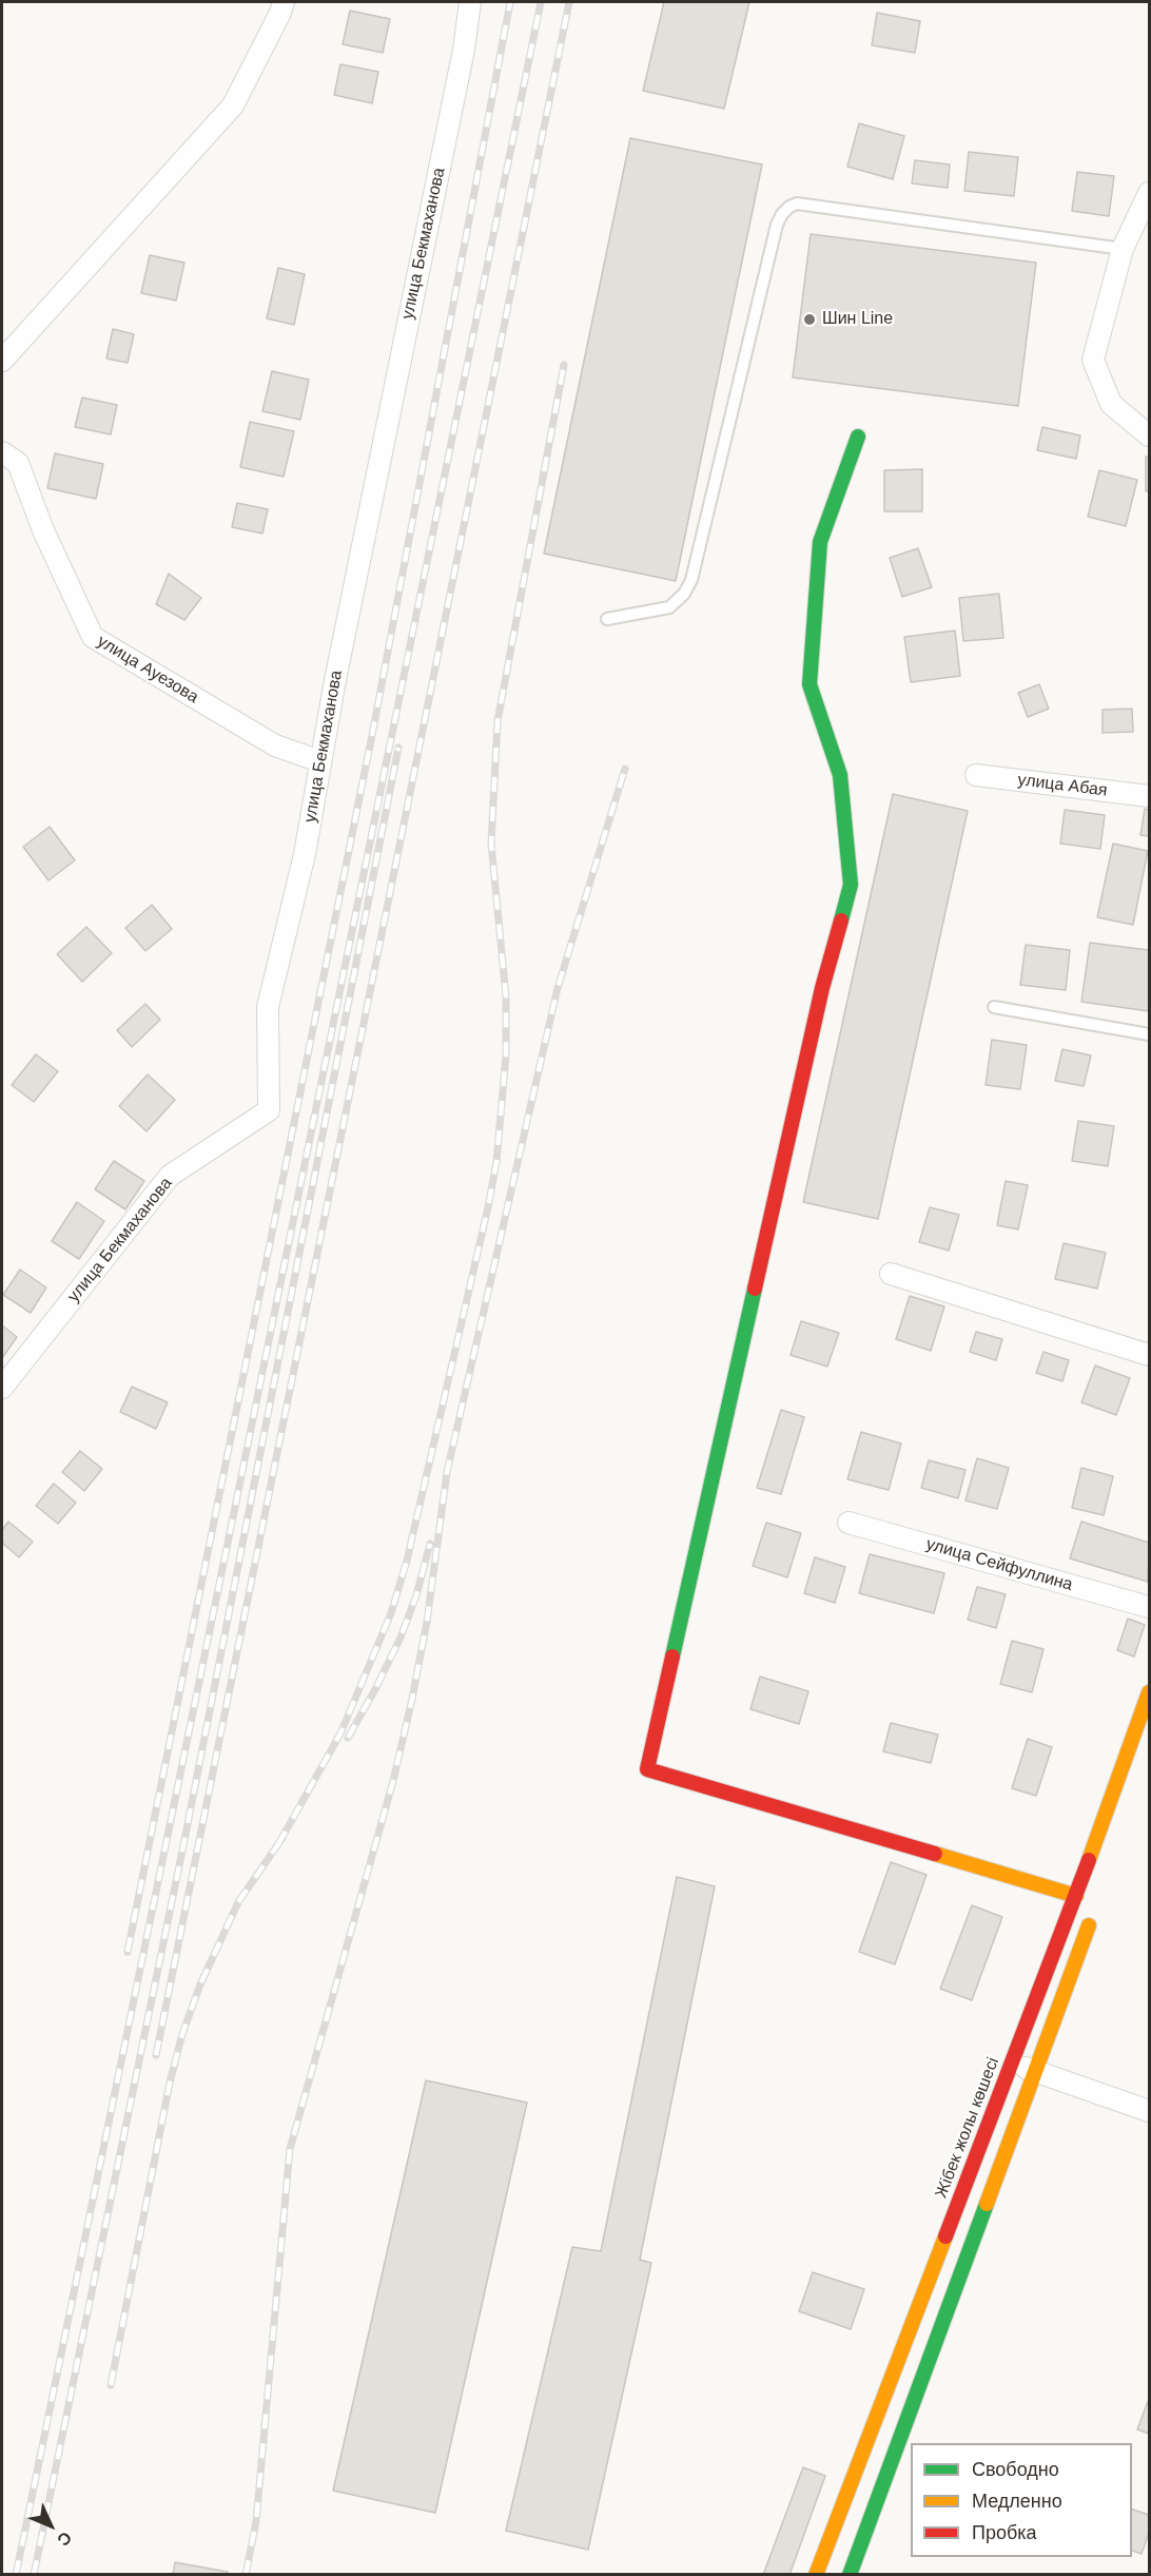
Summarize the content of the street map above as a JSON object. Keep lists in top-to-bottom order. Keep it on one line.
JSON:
{"streets":{"street":["улица Бекмаханова","улица Ауезова","улица Абая","улица Сейфуллина","Жібек жолы көшесі"]},"crossings":[["улица Бекмаханова","улица Ауезова"]],"places":["Шин Line"],"legend":["Свободно","Медленно","Пробка"],"north":"bottom right"}
